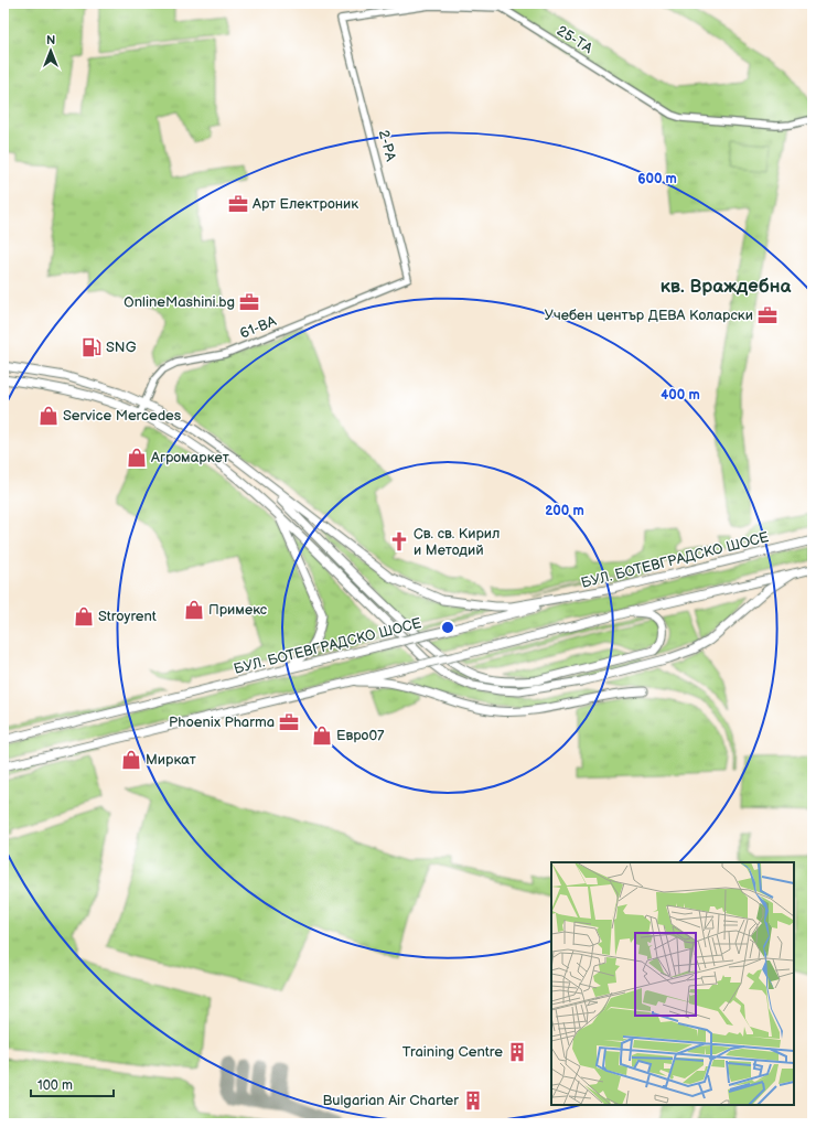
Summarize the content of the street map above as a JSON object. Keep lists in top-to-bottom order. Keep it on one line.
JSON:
{"streets":{"main road":["БУЛ. БОТЕВГРАДСКО ШОСЕ"],"street":["25-ТА","2-РА","61-ВА"]},"crossings":[["25-ТА","2-РА"],["2-РА","61-ВА"]],"districts":["кв. Враждебна"],"places":{"office":["Арт Електроник","ОnlineMashini.bg","Учебен център ДЕВА Коларски","Phoenix Pharma"],"fuel station":["SNG"],"shop":["Service Mercedes","Агромаркет","Примекс","Stroyrent","Евро07","Миркат"],"church":["Св. св. Кирил и Методий"],"building":["Training Centre","Bulgarian Air Charter"]},"scale_bar":"100 m","north":"top","rings":["600 m","400 m","200 m"]}
